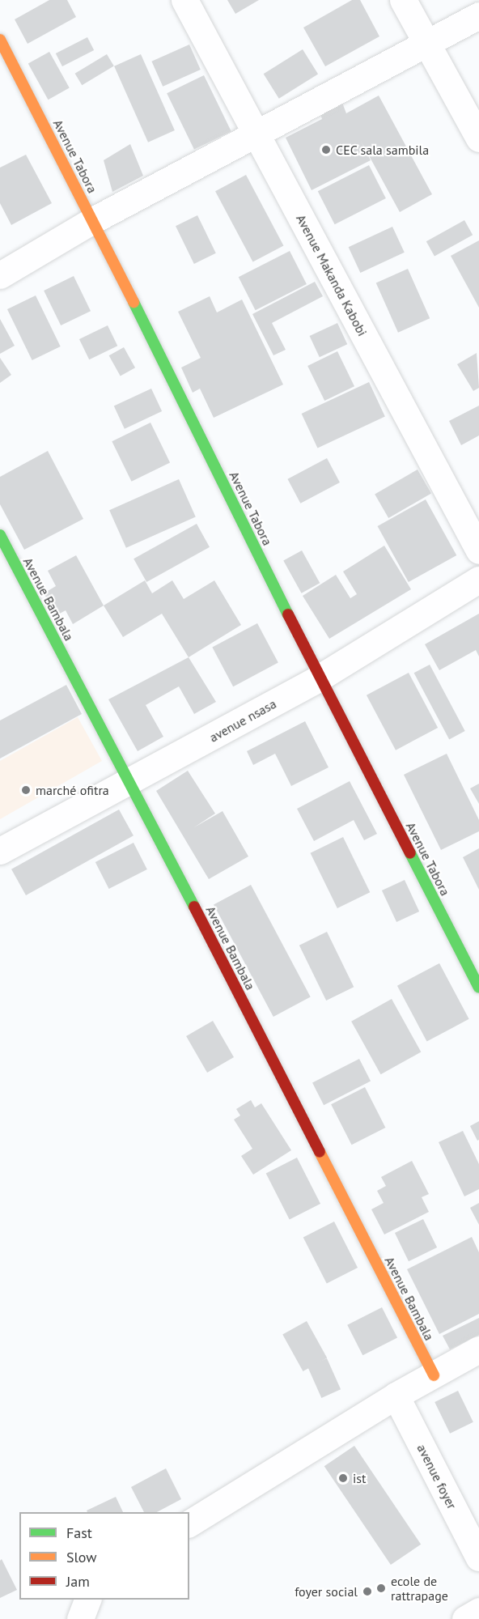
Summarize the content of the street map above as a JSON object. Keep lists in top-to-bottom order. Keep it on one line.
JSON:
{"streets":{"street":["Avenue Tabora","Avenue Makanda Kabobi","Avenue Bambala","avenue nsasa","avenue foyer"]},"crossings":[["Avenue Tabora","avenue nsasa"],["Avenue Bambala","avenue nsasa"]],"places":["CEC sala sambila","marché ofitra","ist","ecole de rattrapage","foyer social"],"legend":["Fast","Slow","Jam"]}
